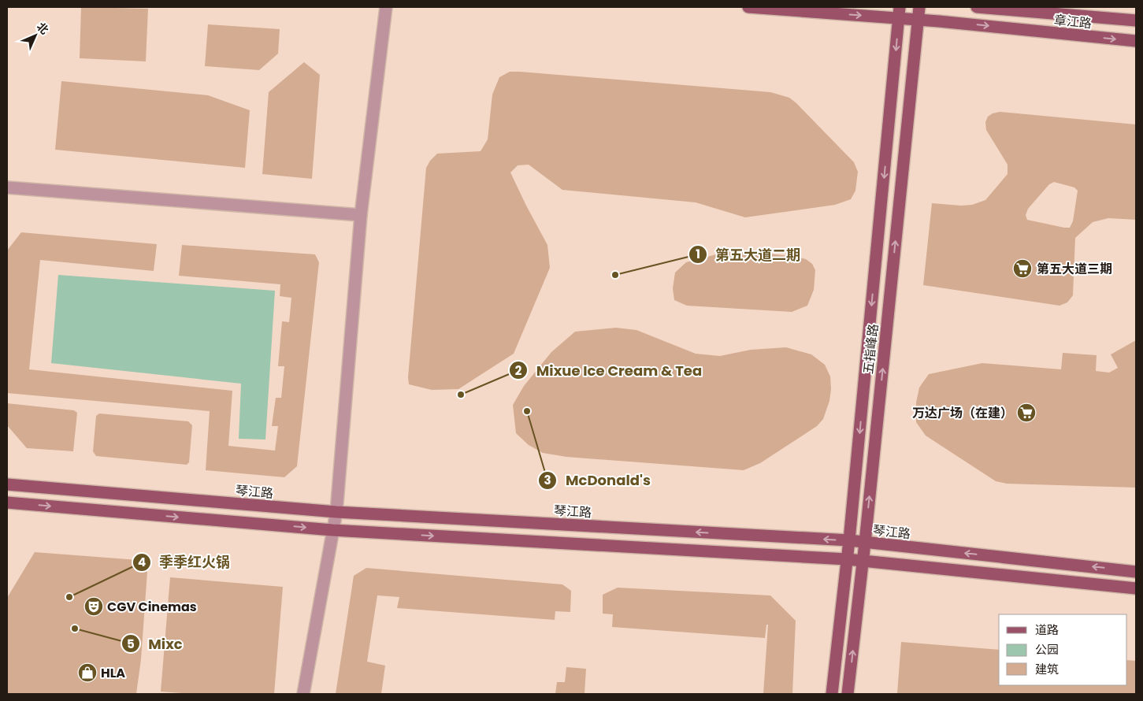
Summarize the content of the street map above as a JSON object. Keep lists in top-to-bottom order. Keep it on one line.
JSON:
{"streets":{"main road":["章江路","五指峰路","琴江路"]},"crossings":[["章江路","五指峰路"],["五指峰路","琴江路"]],"places":{"supermarket":["第五大道三期","万达广场（在建）"],"other":["第五大道二期","Mixue Ice Cream & Tea","McDonald's","季季红火锅","Mixc"],"theatre":["CGV Cinemas"],"shop":["HLA"]},"legend":["道路","公园","建筑"],"north":"top right"}
